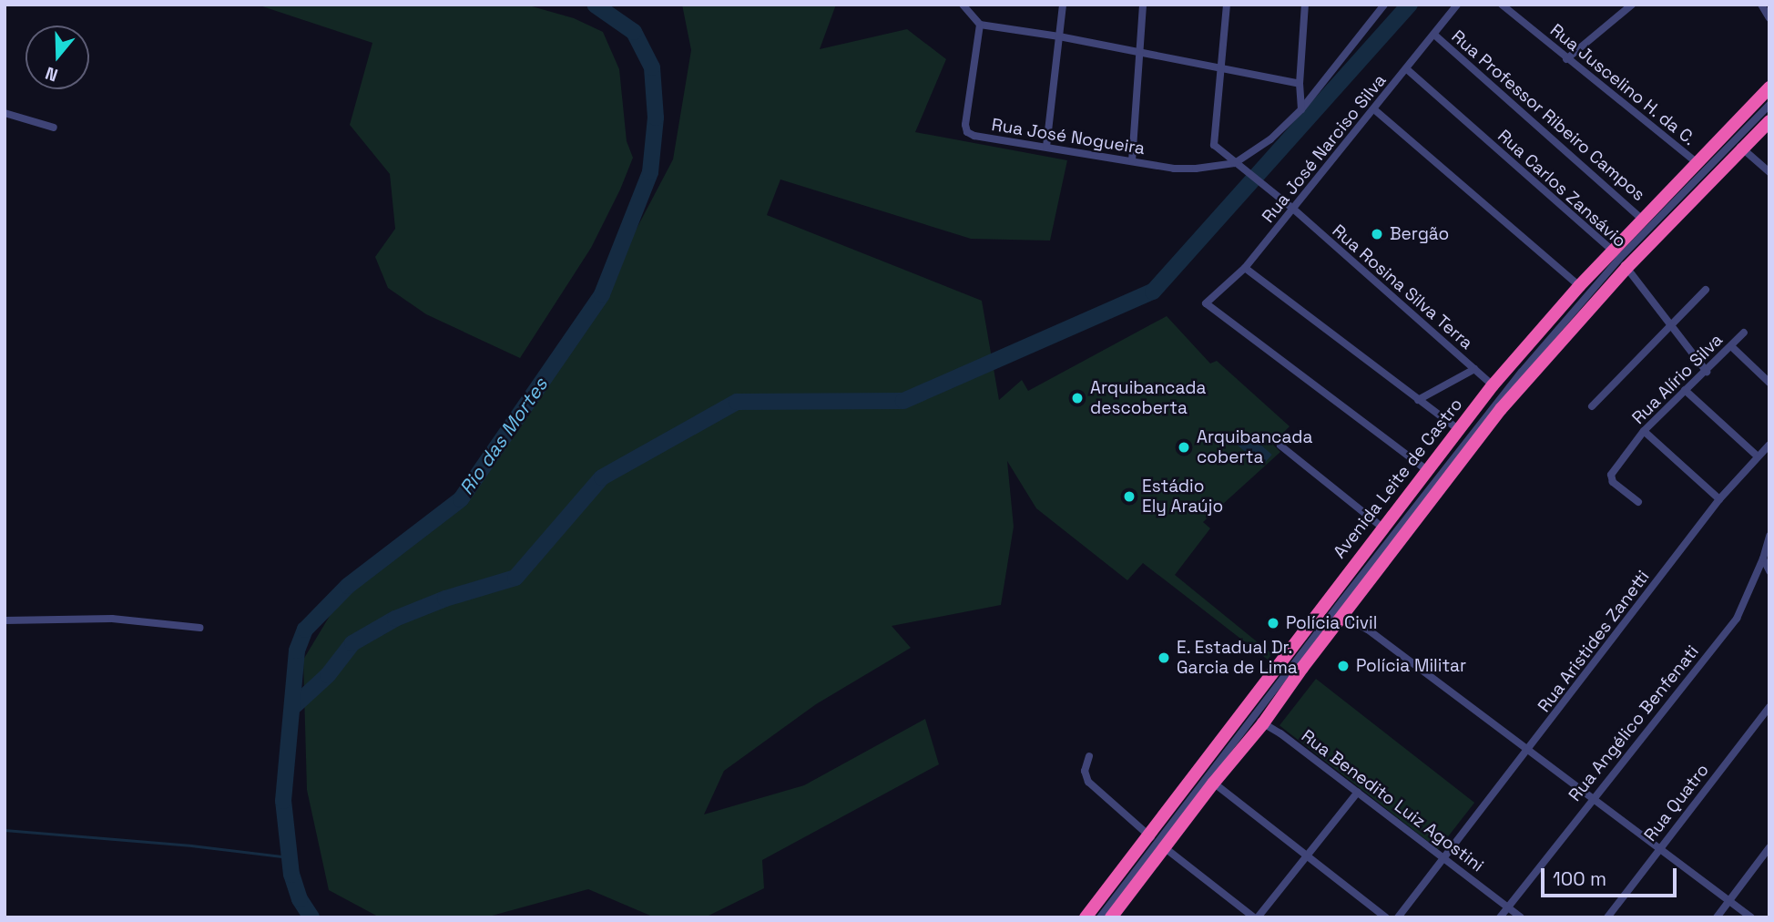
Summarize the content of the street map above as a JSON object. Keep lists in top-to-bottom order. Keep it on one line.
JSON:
{"streets":{"highway":["Avenida Leite de Castro"],"street":["Rua Juscelino H. da C.","Rua Professor Ribeiro Campos","Rua José Nogueira","Rua José Narciso Silva","Rua Carlos Zansávio","Rua Rosina Silva Terra","Rua Alírio Silva","Rua Aristides Zanetti","Rua Angélico Benfenati","Rua Benedito Luiz Agostini","Rua Quatro"]},"crossings":[["Rua Juscelino H. da C.","Avenida Leite de Castro"],["Rua Professor Ribeiro Campos","Rua José Narciso Silva"],["Rua Professor Ribeiro Campos","Avenida Leite de Castro"],["Rua José Nogueira","Rua Rosina Silva Terra"],["Rua José Narciso Silva","Rua Carlos Zansávio"],["Rua José Narciso Silva","Rua Rosina Silva Terra"],["Rua José Narciso Silva","Avenida Leite de Castro"],["Rua Carlos Zansávio","Rua Alírio Silva"],["Rua Carlos Zansávio","Avenida Leite de Castro"],["Rua Rosina Silva Terra","Avenida Leite de Castro"],["Avenida Leite de Castro","Rua Benedito Luiz Agostini"],["Rua Aristides Zanetti","Rua Benedito Luiz Agostini"],["Rua Angélico Benfenati","Rua Benedito Luiz Agostini"]],"water":["Rio das Mortes"],"places":["Bergão","Arquibancada descoberta","Arquibancada coberta","Estádio Ely Araújo","Polícia Civil","E. Estadual Dr. Garcia de Lima","Polícia Militar"],"scale_bar":"100 m","north":"bottom"}
